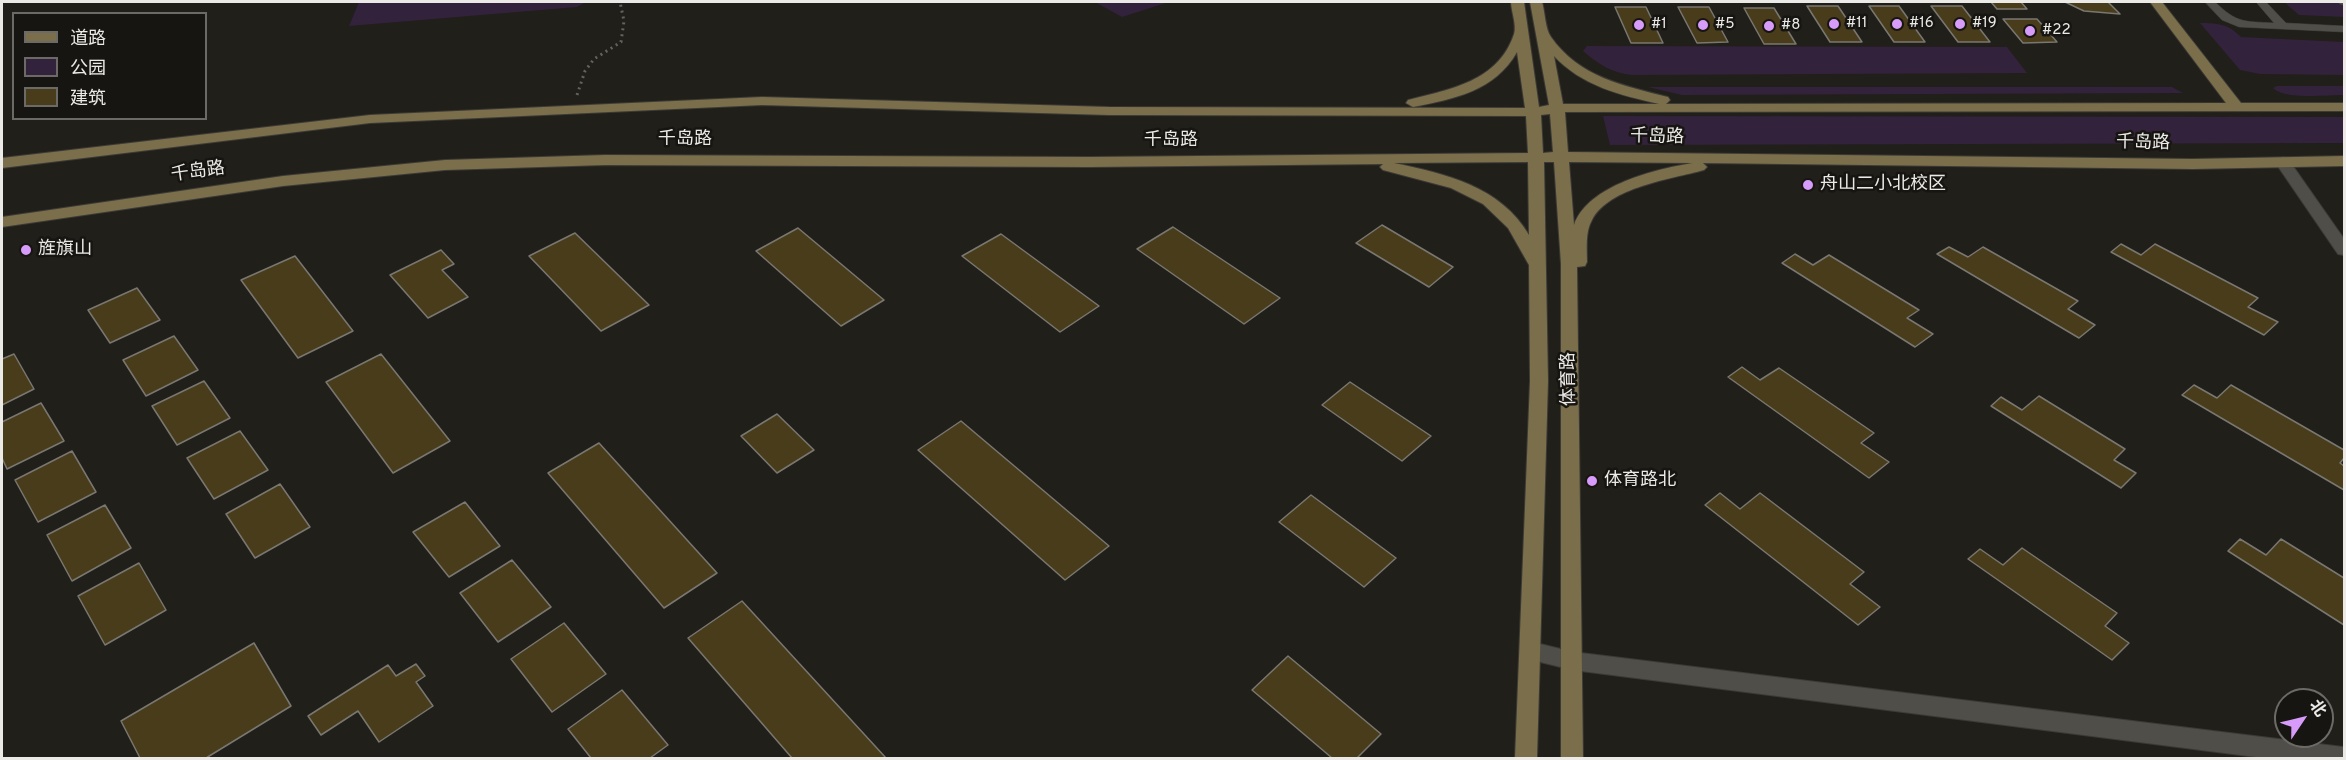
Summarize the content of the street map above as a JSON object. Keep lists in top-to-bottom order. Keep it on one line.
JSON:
{"streets":{"street":["千岛路","体育路"]},"crossings":[["千岛路","体育路"]],"places":["#11","#16","#19","#1","#5","#8","#22","舟山二小北校区","旌旗山","体育路北"],"legend":["道路","公园","建筑"],"north":"top right"}
